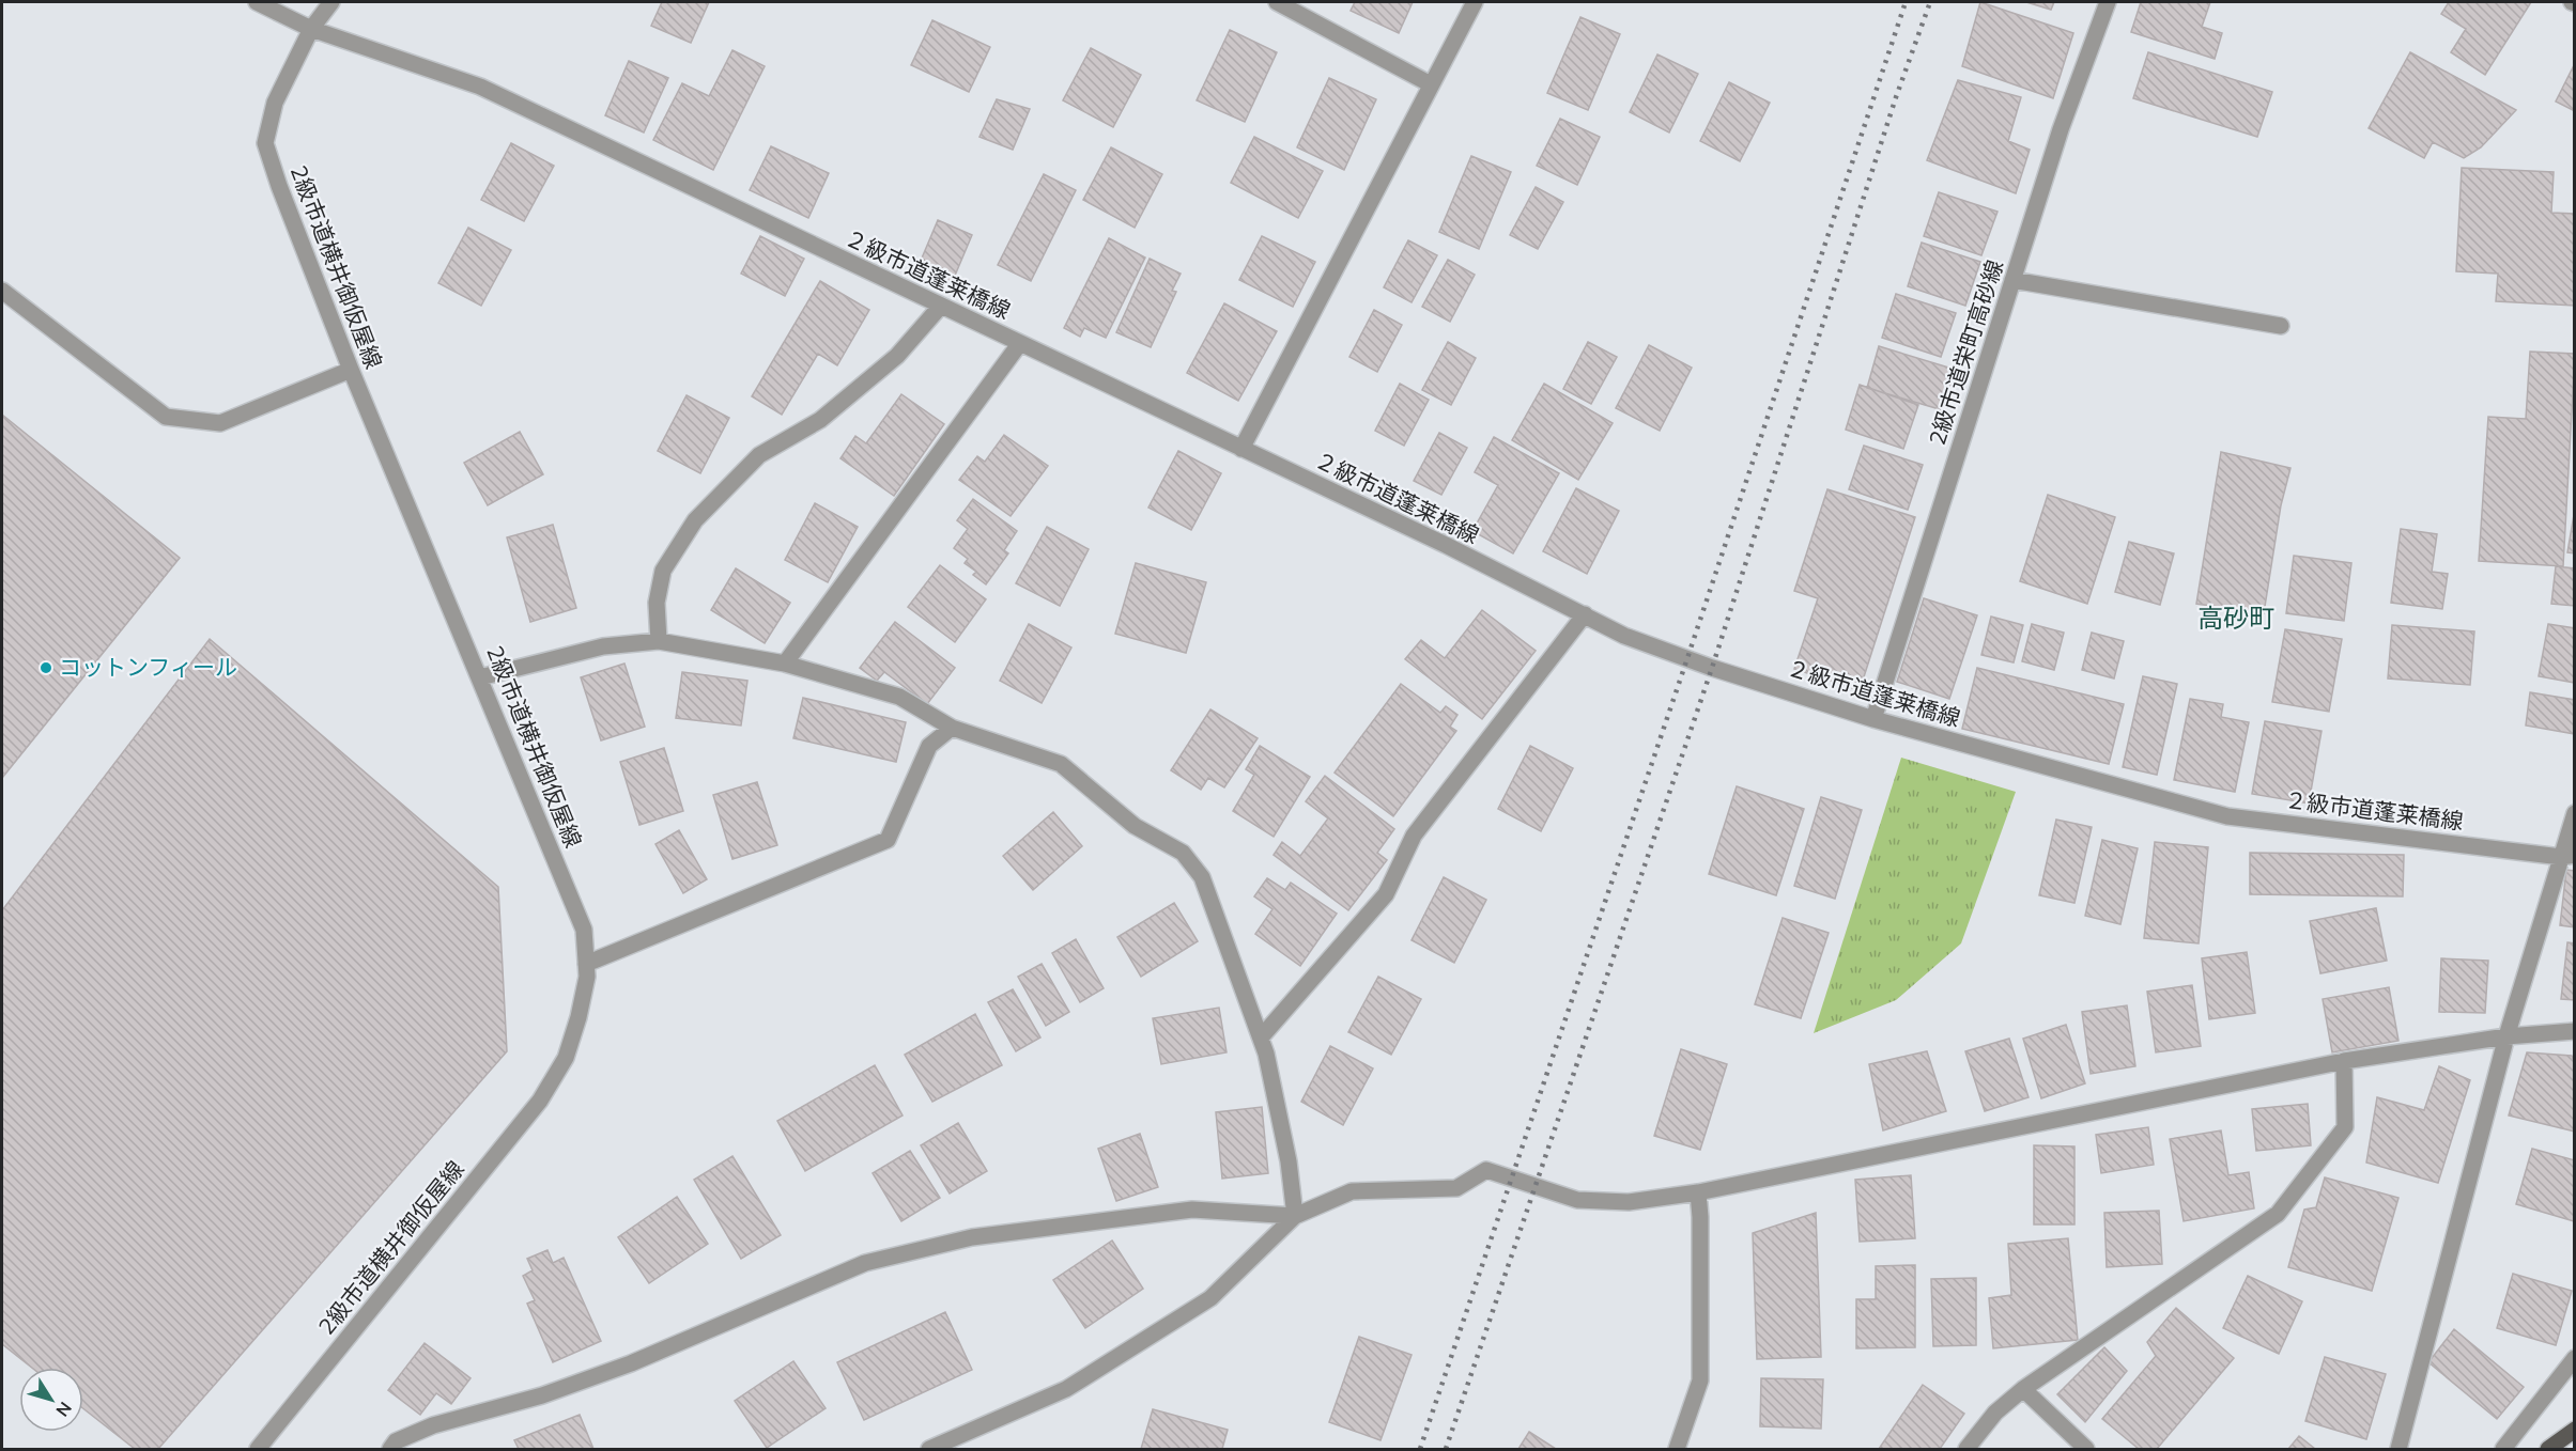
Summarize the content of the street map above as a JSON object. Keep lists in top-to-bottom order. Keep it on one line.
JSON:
{"streets":{"street":["2級市道横井御仮屋線","２級市道蓬莱橋線","2級市道栄町高砂線"]},"crossings":[["2級市道横井御仮屋線","２級市道蓬莱橋線"],["２級市道蓬莱橋線","2級市道栄町高砂線"]],"districts":["高砂町"],"places":["コットンフィール"],"north":"bottom right"}
